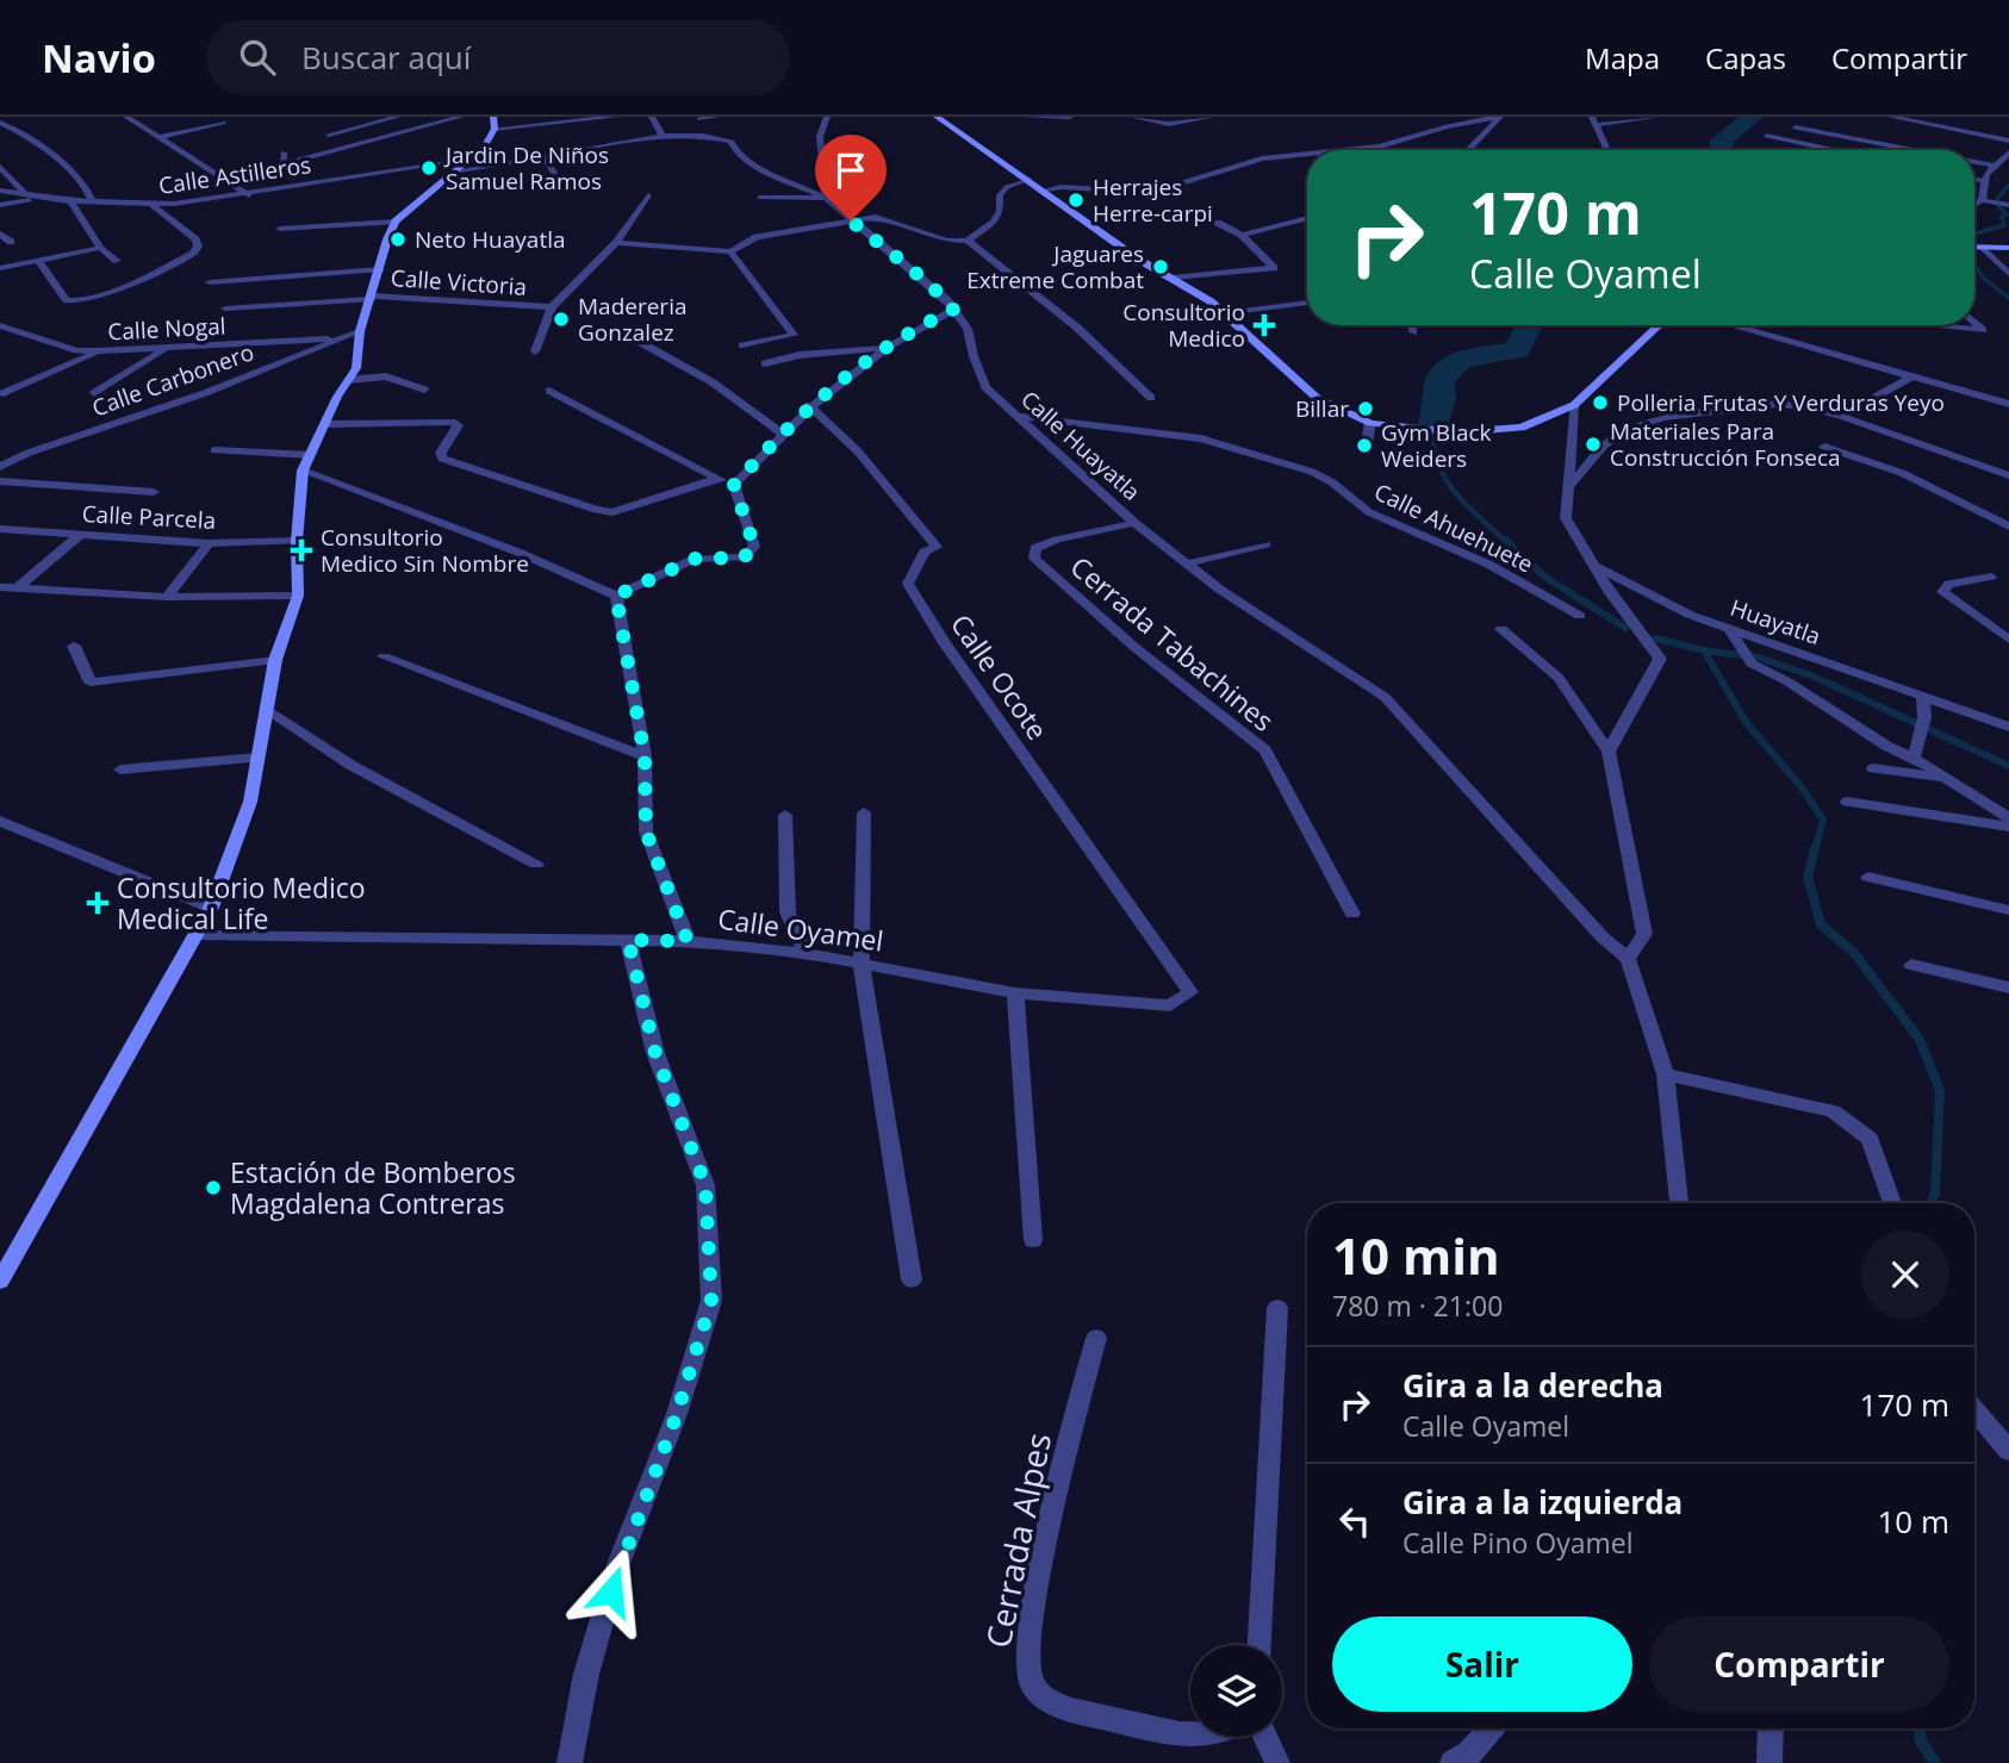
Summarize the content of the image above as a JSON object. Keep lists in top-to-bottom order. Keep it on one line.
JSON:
{"streets":{"street":["Calle Astilleros","Calle Victoria","Calle Nogal","Calle Carbonero","Calle Huayatla","Calle Parcela","Calle Ahuehuete","Huayatla","Cerrada Tabachines","Calle Ocote","Calle Oyamel","Cerrada Alpes"]},"crossings":[["Calle Nogal","Calle Carbonero"],["Calle Huayatla","Calle Ahuehuete"],["Calle Huayatla","Cerrada Tabachines"],["Calle Ocote","Calle Oyamel"]],"places":{"other":["Jardin De Niños Samuel Ramos","Herrajes Herre-carpi","Neto Huayatla","Jaguares Extreme Combat","Madereria Gonzalez","Polleria Frutas Y Verduras Yeyo","Billar","Materiales Para Construcción Fonseca","Gym Black Weiders","Estación de Bomberos Magdalena Contreras"],"health":["Consultorio Medico","Consultorio Medico Sin Nombre","Consultorio Medico Medical Life"]},"page":{"header":"Navio","search":"Buscar aquí","nav":["Mapa","Capas","Compartir"],"turn":["170 m","Calle Oyamel"],"heading":["10 min","780 m · 21:00"],"list":[{"name":"Gira a la derecha","note":"Calle Oyamel","value":"170 m"},{"name":"Gira a la izquierda","note":"Calle Pino Oyamel","value":"10 m"}],"buttons":["Salir","Compartir"]}}
